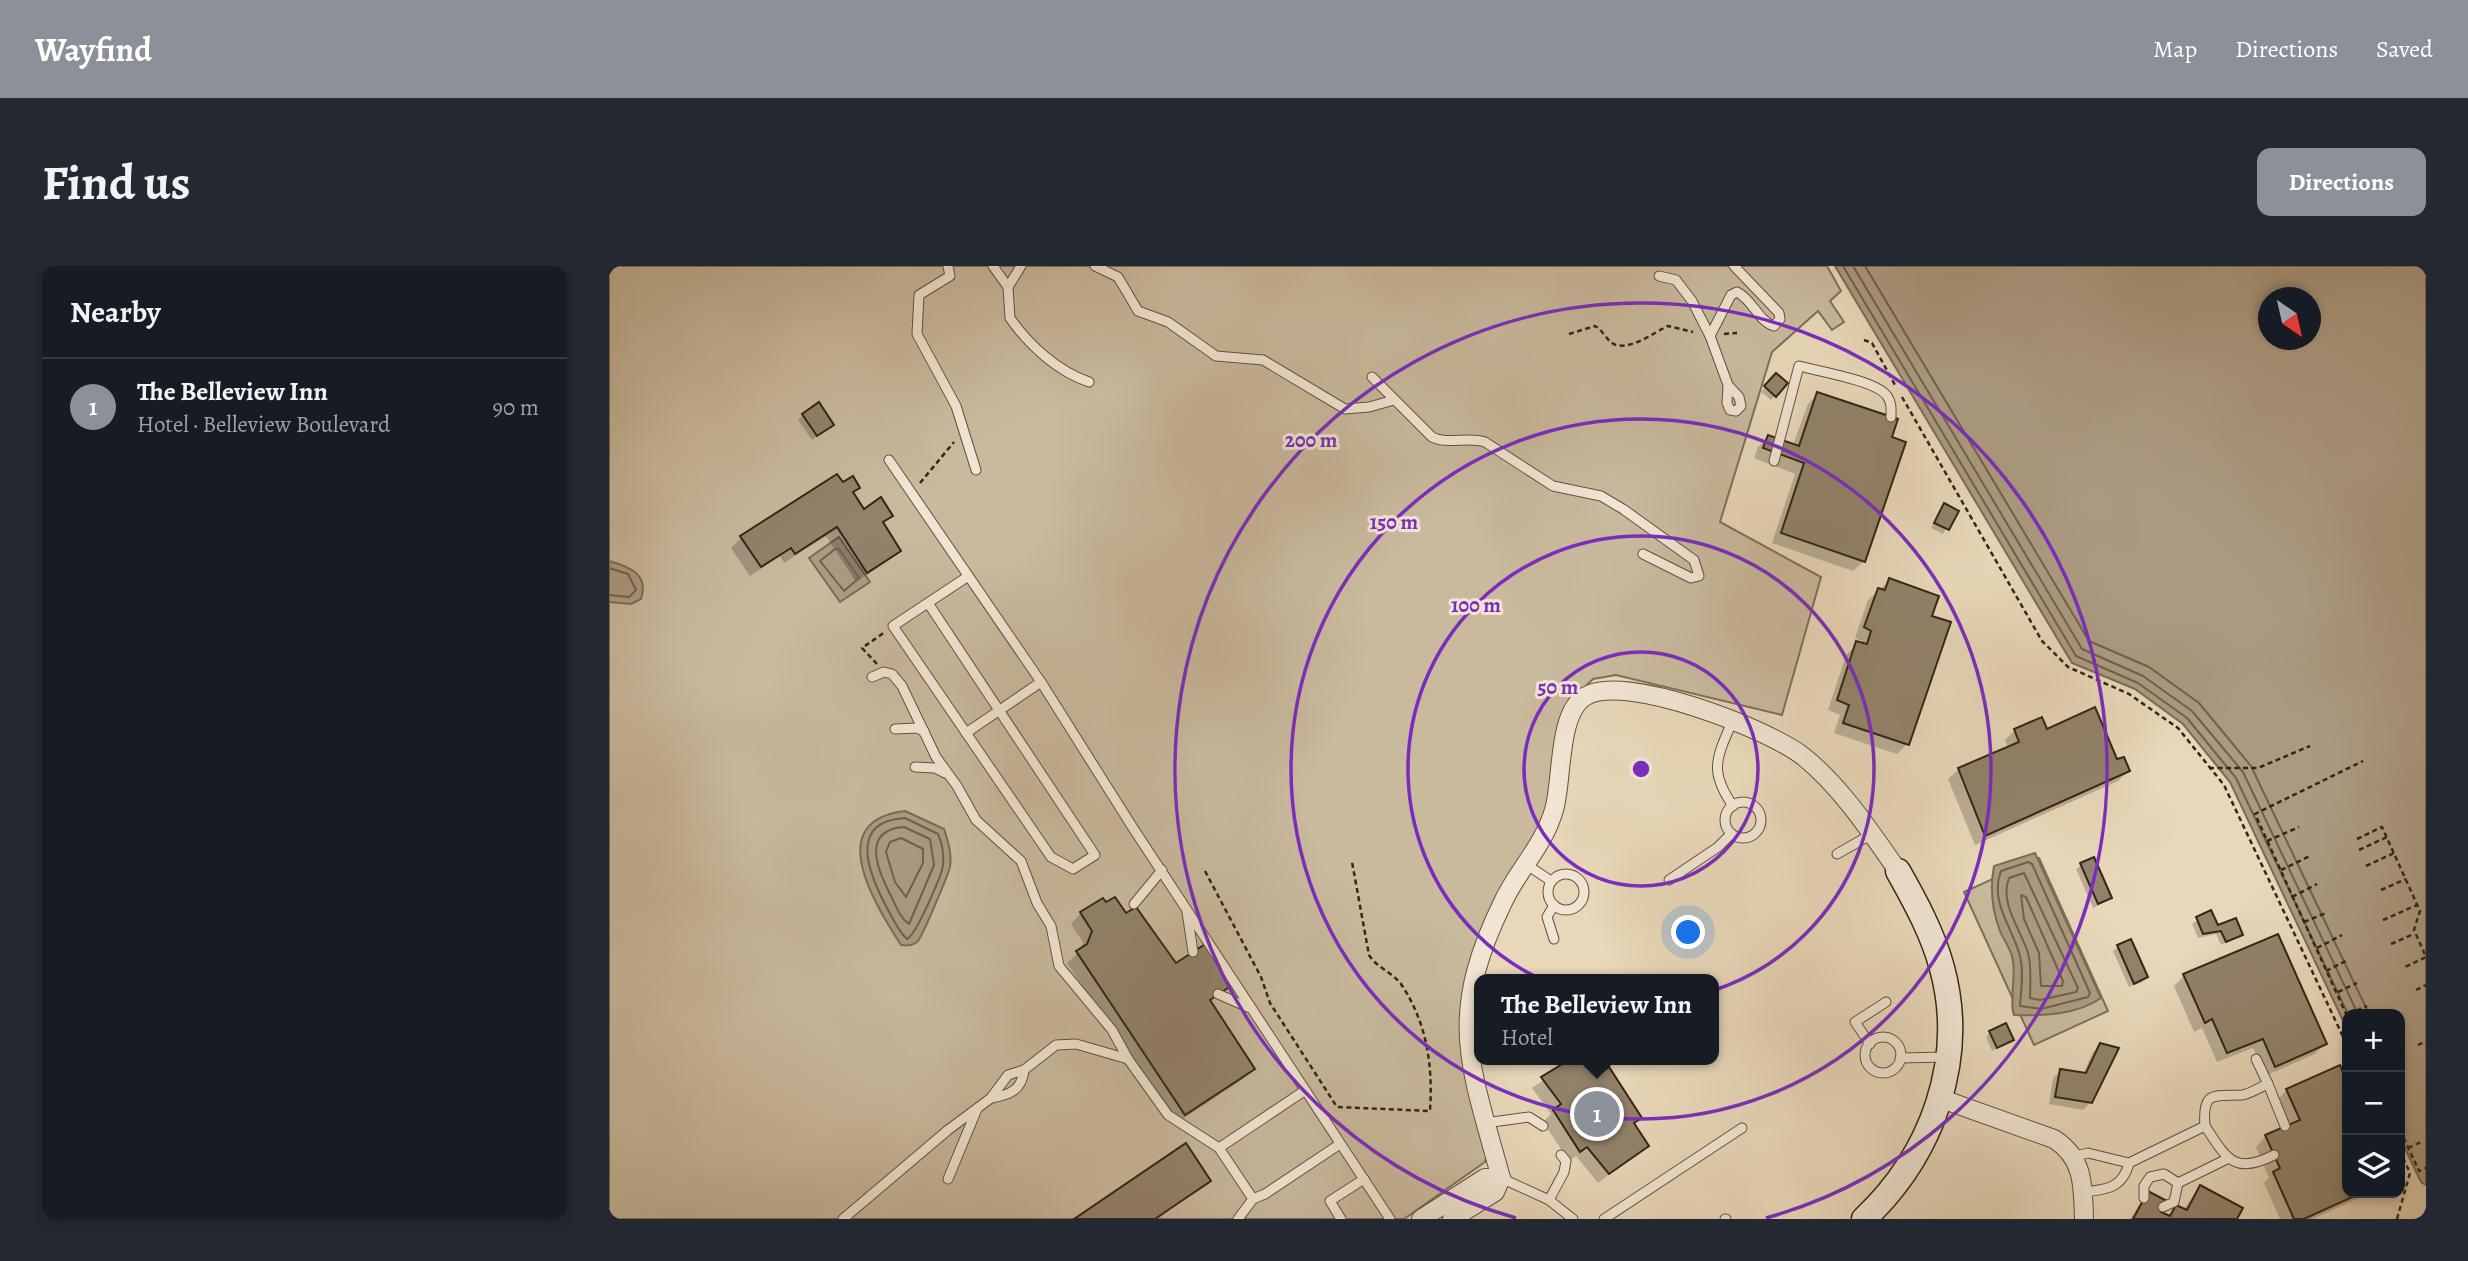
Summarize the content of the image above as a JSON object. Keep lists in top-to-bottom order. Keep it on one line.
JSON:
{"north":"bottom right","page":{"header":"Wayfind","nav":["Map","Directions","Saved"],"buttons":"Directions","title":"Find us","heading":"Nearby","list":[{"mark":"1","name":"The Belleview Inn","note":"Hotel · Belleview Boulevard","value":"90 m"}],"popup":["The Belleview Inn","Hotel"],"map_buttons":["+","−"],"pins":"1"},"rings":["200 m","150 m","100 m","50 m"]}
